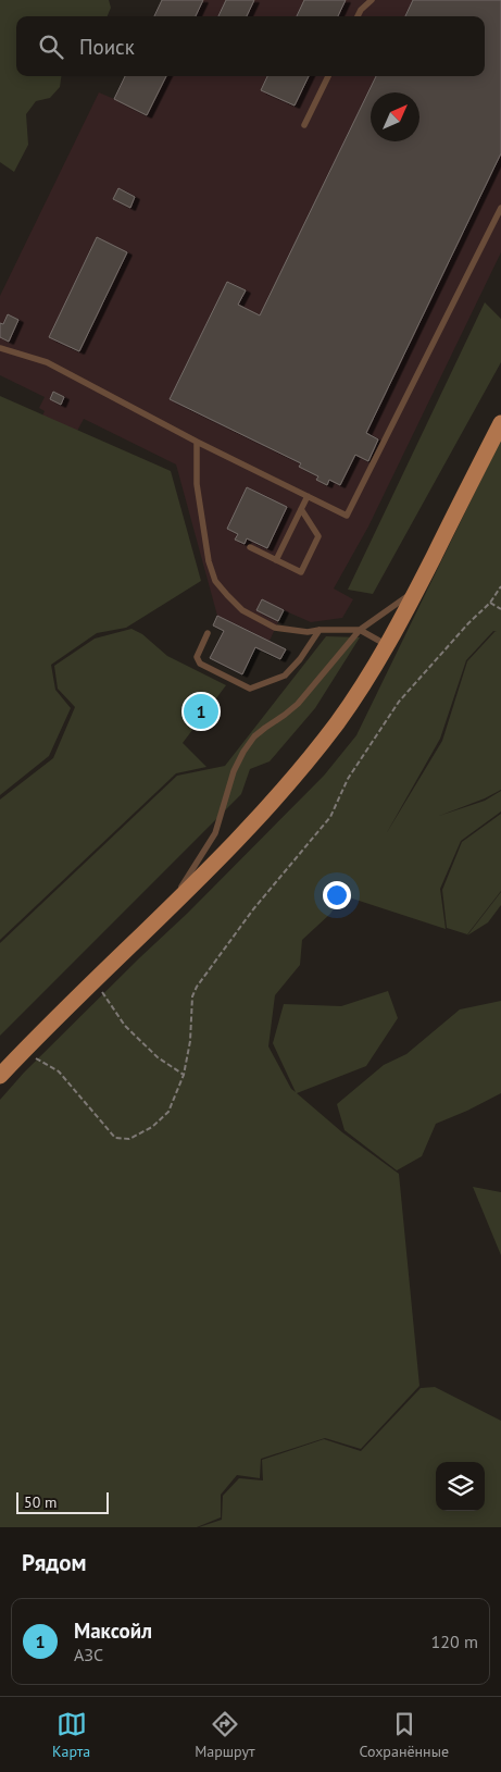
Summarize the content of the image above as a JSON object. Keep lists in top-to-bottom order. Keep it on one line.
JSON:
{"scale_bar":"50 m","north":"top right","page":{"search":"Поиск","pins":"1","scale":"50 m","heading":"Рядом","list":[{"mark":"1","name":"Максойл","note":"АЗС","value":"120 m"}],"nav":["Карта","Маршрут","Сохранённые"]}}
